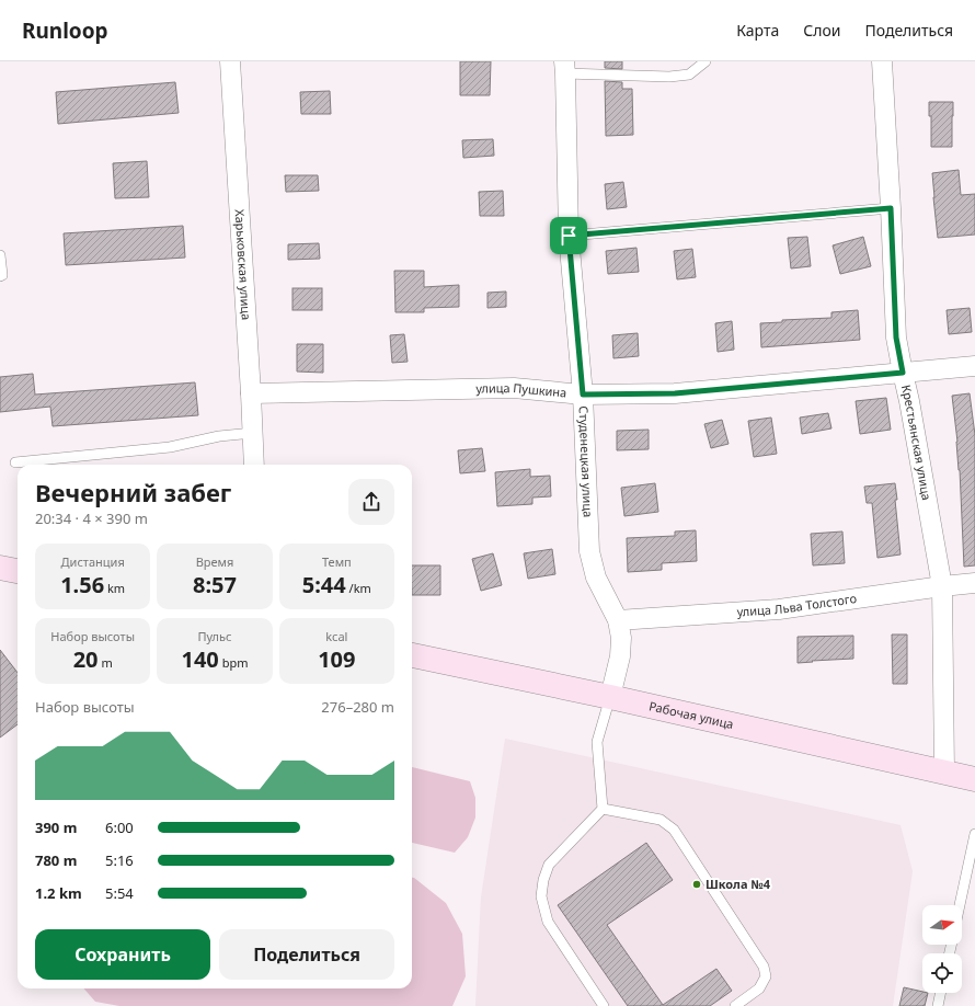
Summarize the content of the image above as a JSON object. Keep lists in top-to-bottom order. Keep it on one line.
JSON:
{"streets":{"street":["Харьковская улица","улица Пушкина","Крестьянская улица","Студенецкая улица","улица Льва Толстого","Рабочая улица"]},"crossings":[["Харьковская улица","улица Пушкина"],["улица Пушкина","Крестьянская улица"],["улица Пушкина","Студенецкая улица"],["Крестьянская улица","улица Льва Толстого"],["Крестьянская улица","Рабочая улица"],["Студенецкая улица","улица Льва Толстого"],["Студенецкая улица","Рабочая улица"]],"places":["Школа №4"],"north":"right","page":{"header":"Runloop","nav":["Карта","Слои","Поделиться"],"heading":["Вечерний забег","20:34 · 4 × 390 m"],"stats":[["Дистанция","1.56 km"],["Время","8:57"],["Темп","5:44 /km"],["Набор высоты","20 m"],["Пульс","140 bpm"],["kcal","109"]],"chart":["Набор высоты","276–280 m"],"list":[{"name":"390 m","note":"6:00"},{"name":"780 m","note":"5:16"},{"name":"1.2 km","note":"5:54"}],"buttons":["Сохранить","Поделиться"]}}
